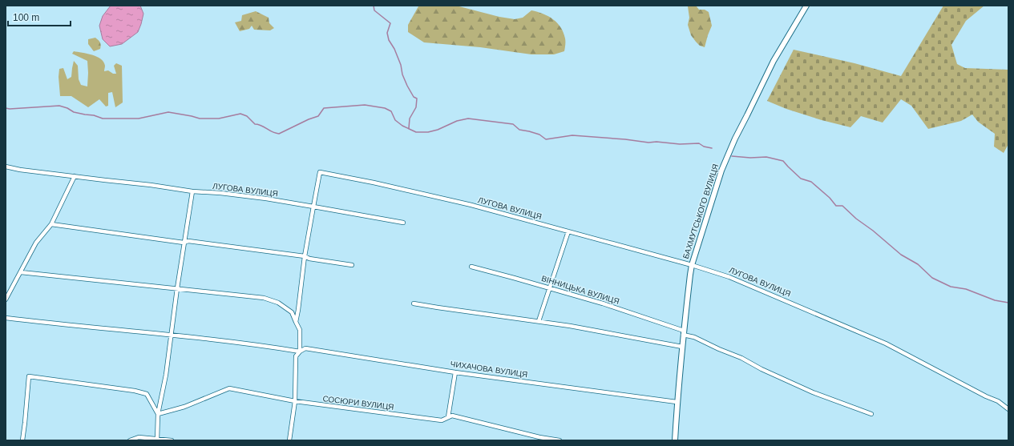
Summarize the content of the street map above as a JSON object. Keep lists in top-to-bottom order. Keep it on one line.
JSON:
{"streets":{"main road":["БАХМУТСЬКОГО ВУЛИЦЯ"],"street":["ЛУГОВА ВУЛИЦЯ","ВІННИЦЬКА ВУЛИЦЯ","ЧИХАЧОВА ВУЛИЦЯ","СОСЮРИ ВУЛИЦЯ"]},"crossings":[["ЛУГОВА ВУЛИЦЯ","БАХМУТСЬКОГО ВУЛИЦЯ"],["БАХМУТСЬКОГО ВУЛИЦЯ","ВІННИЦЬКА ВУЛИЦЯ"],["БАХМУТСЬКОГО ВУЛИЦЯ","ЧИХАЧОВА ВУЛИЦЯ"]],"scale_bar":"100 m"}
